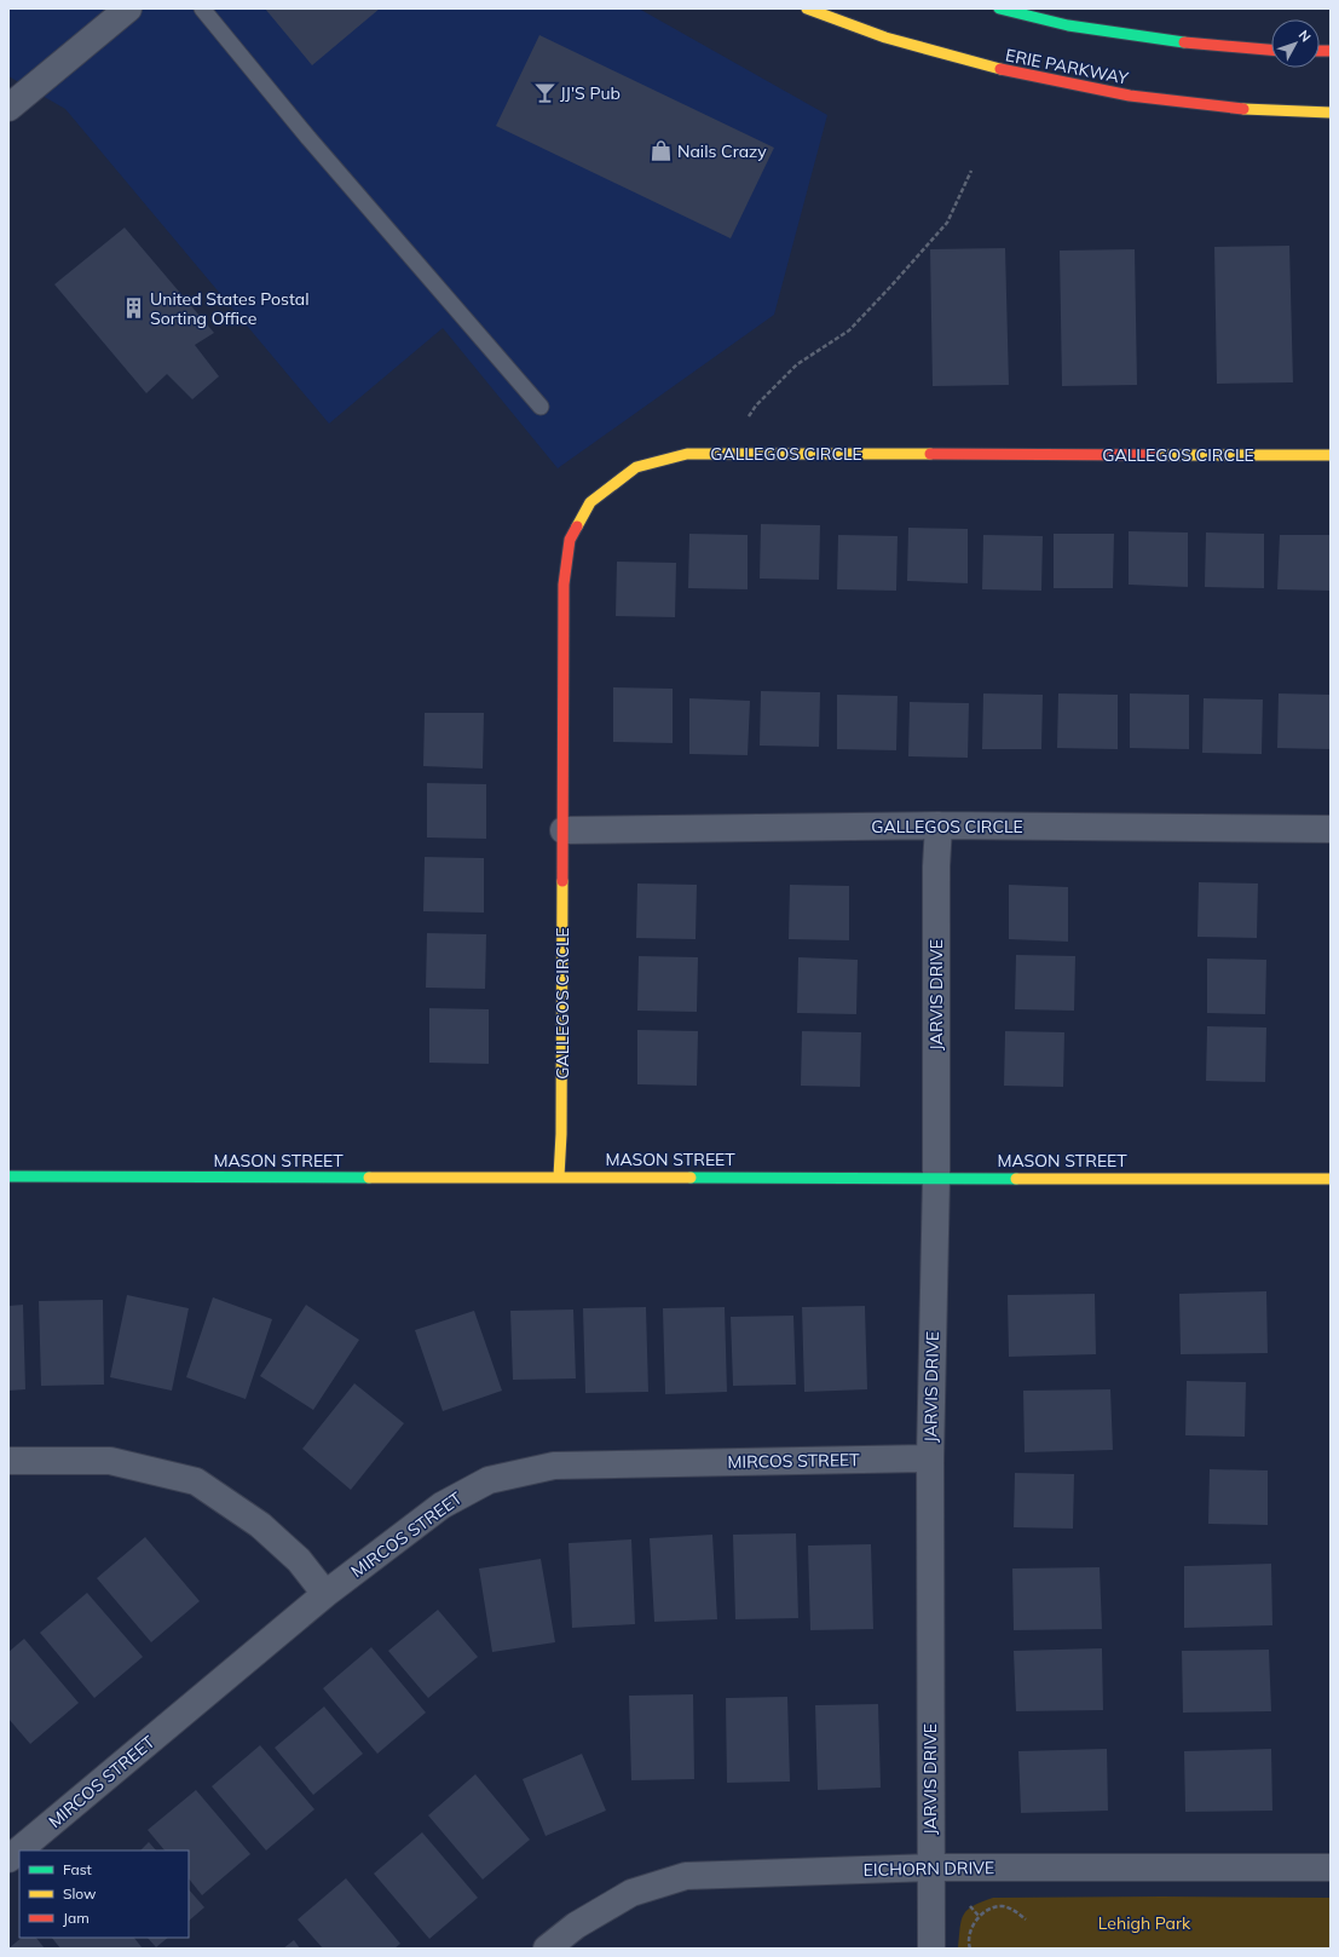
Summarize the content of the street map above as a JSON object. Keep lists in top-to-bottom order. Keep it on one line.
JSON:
{"streets":{"street":["ERIE PARKWAY","GALLEGOS CIRCLE","JARVIS DRIVE","MASON STREET","MIRCOS STREET","EICHORN DRIVE"]},"crossings":[["GALLEGOS CIRCLE","JARVIS DRIVE"],["GALLEGOS CIRCLE","MASON STREET"],["JARVIS DRIVE","MASON STREET"],["JARVIS DRIVE","MIRCOS STREET"],["JARVIS DRIVE","EICHORN DRIVE"]],"parks":["Lehigh Park"],"places":{"bar":["JJ'S Pub"],"shop":["Nails Crazy"],"building":["United States Postal Sorting Office"]},"legend":["Fast","Slow","Jam"],"north":"top right"}
